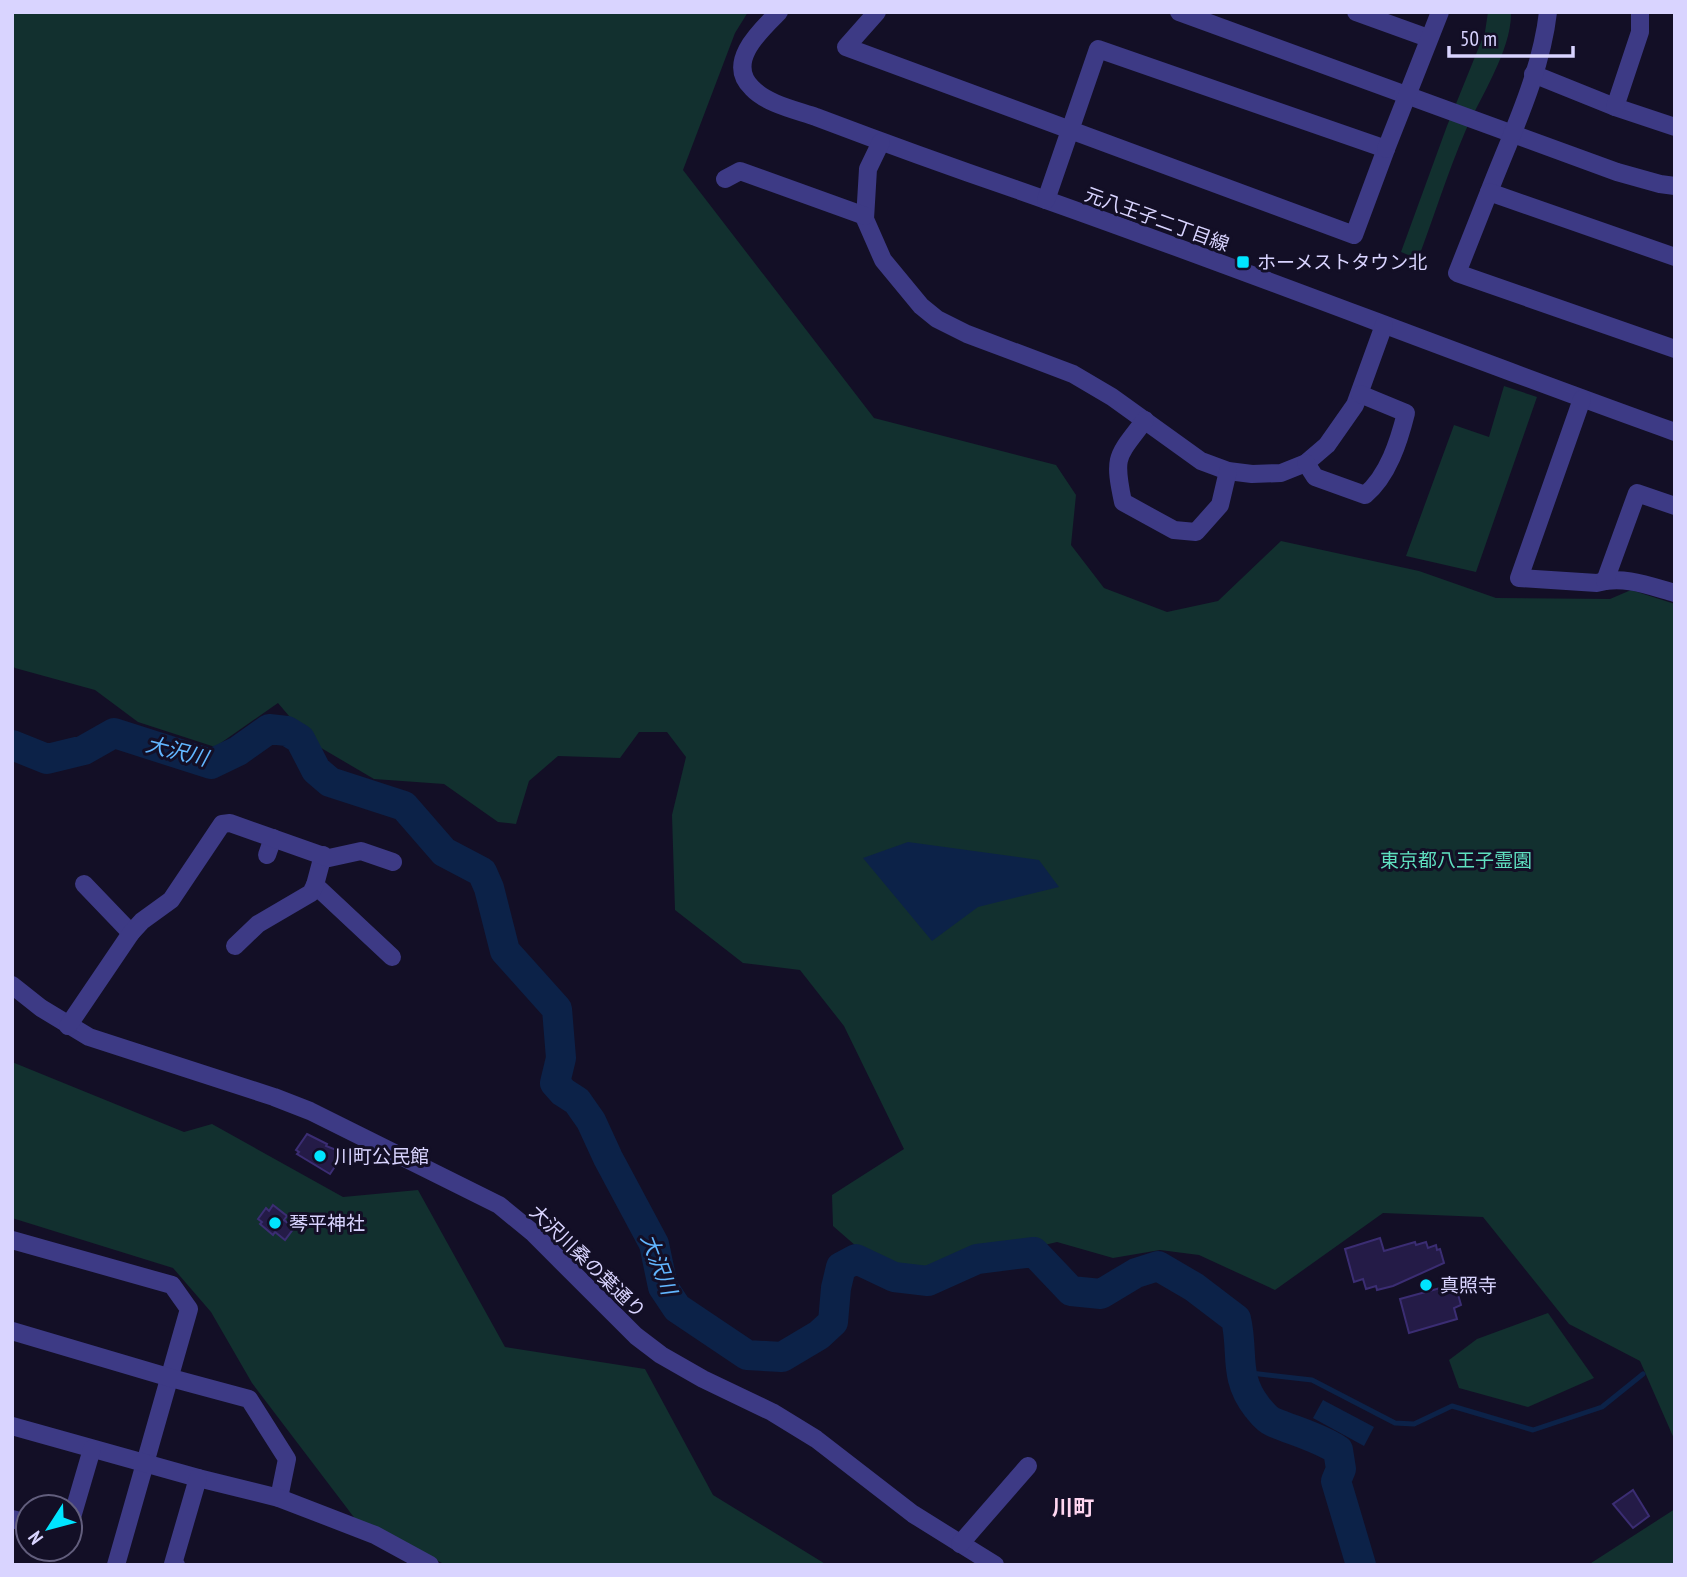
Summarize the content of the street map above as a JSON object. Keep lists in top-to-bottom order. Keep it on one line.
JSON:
{"streets":{"street":["元八王子二丁目線","大沢川桑の葉通り"]},"districts":["川町"],"water":["大沢川"],"parks":["東京都八王子霊園"],"places":{"transit":["ホーメストタウン北"],"other":["川町公民館","琴平神社","真照寺"]},"scale_bar":"50 m","north":"bottom left"}
